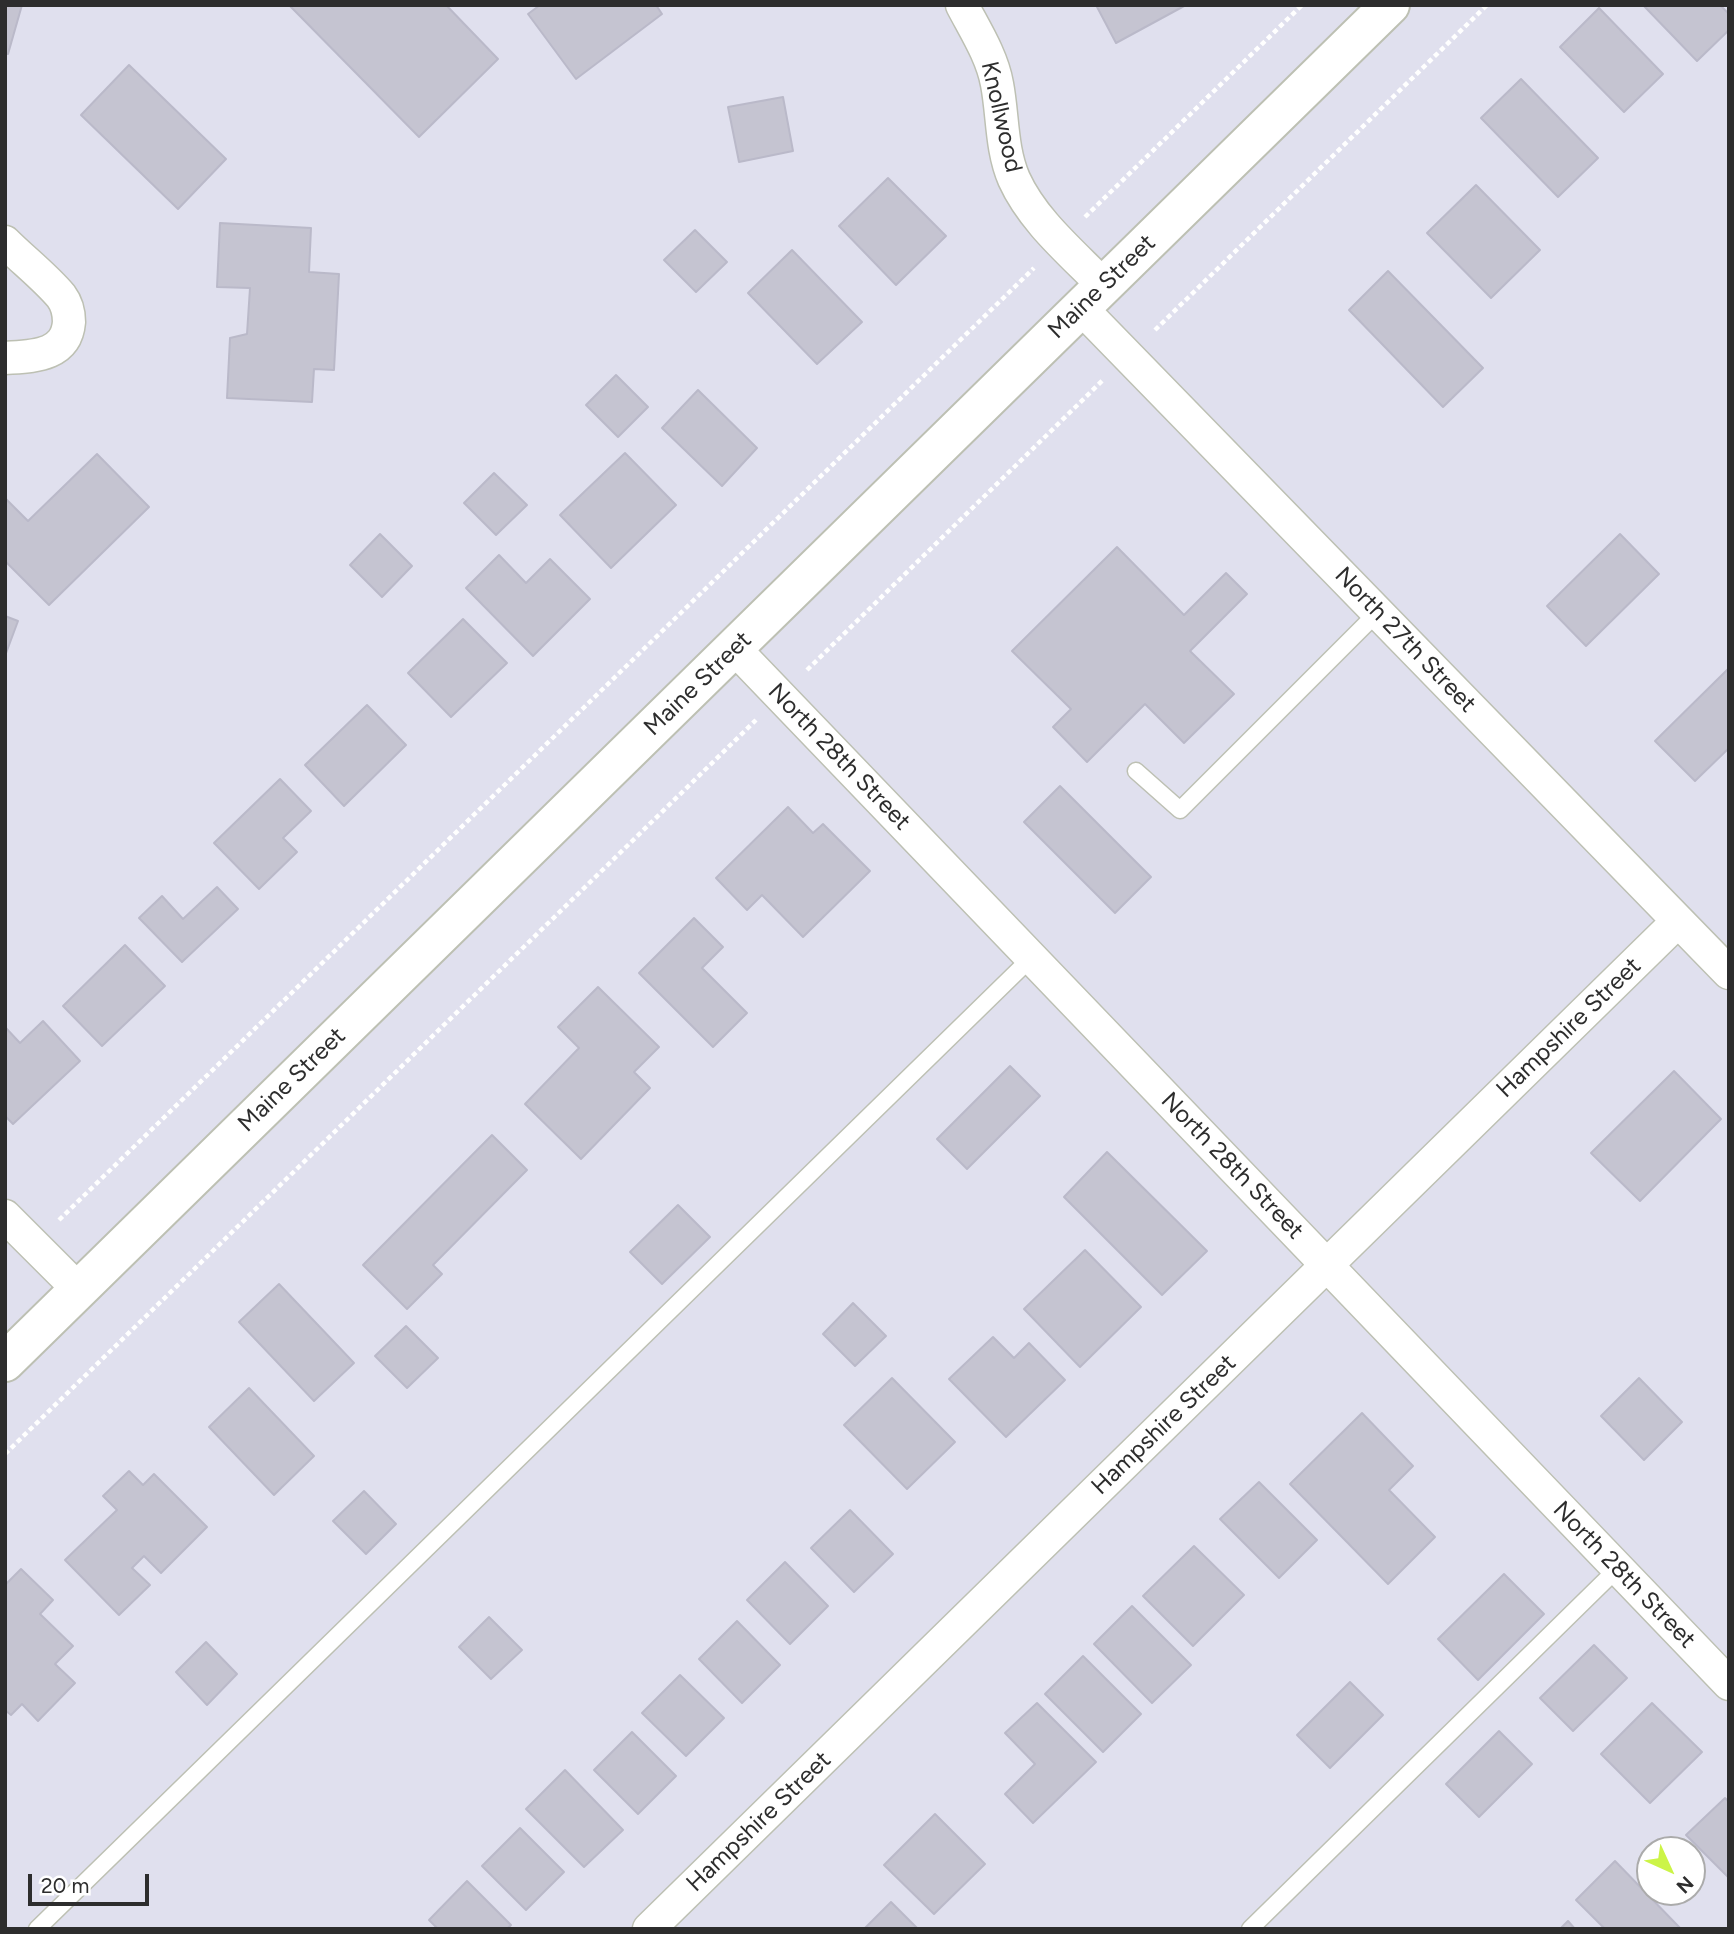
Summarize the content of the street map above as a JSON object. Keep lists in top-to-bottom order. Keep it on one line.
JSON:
{"streets":{"street":["Knollwood","Maine Street","North 27th Street","North 28th Street","Hampshire Street"]},"crossings":[["Knollwood","Maine Street"],["Knollwood","North 27th Street"],["Maine Street","North 27th Street"],["Maine Street","North 28th Street"],["North 27th Street","Hampshire Street"],["North 28th Street","Hampshire Street"]],"scale_bar":"20 m","north":"bottom right"}
